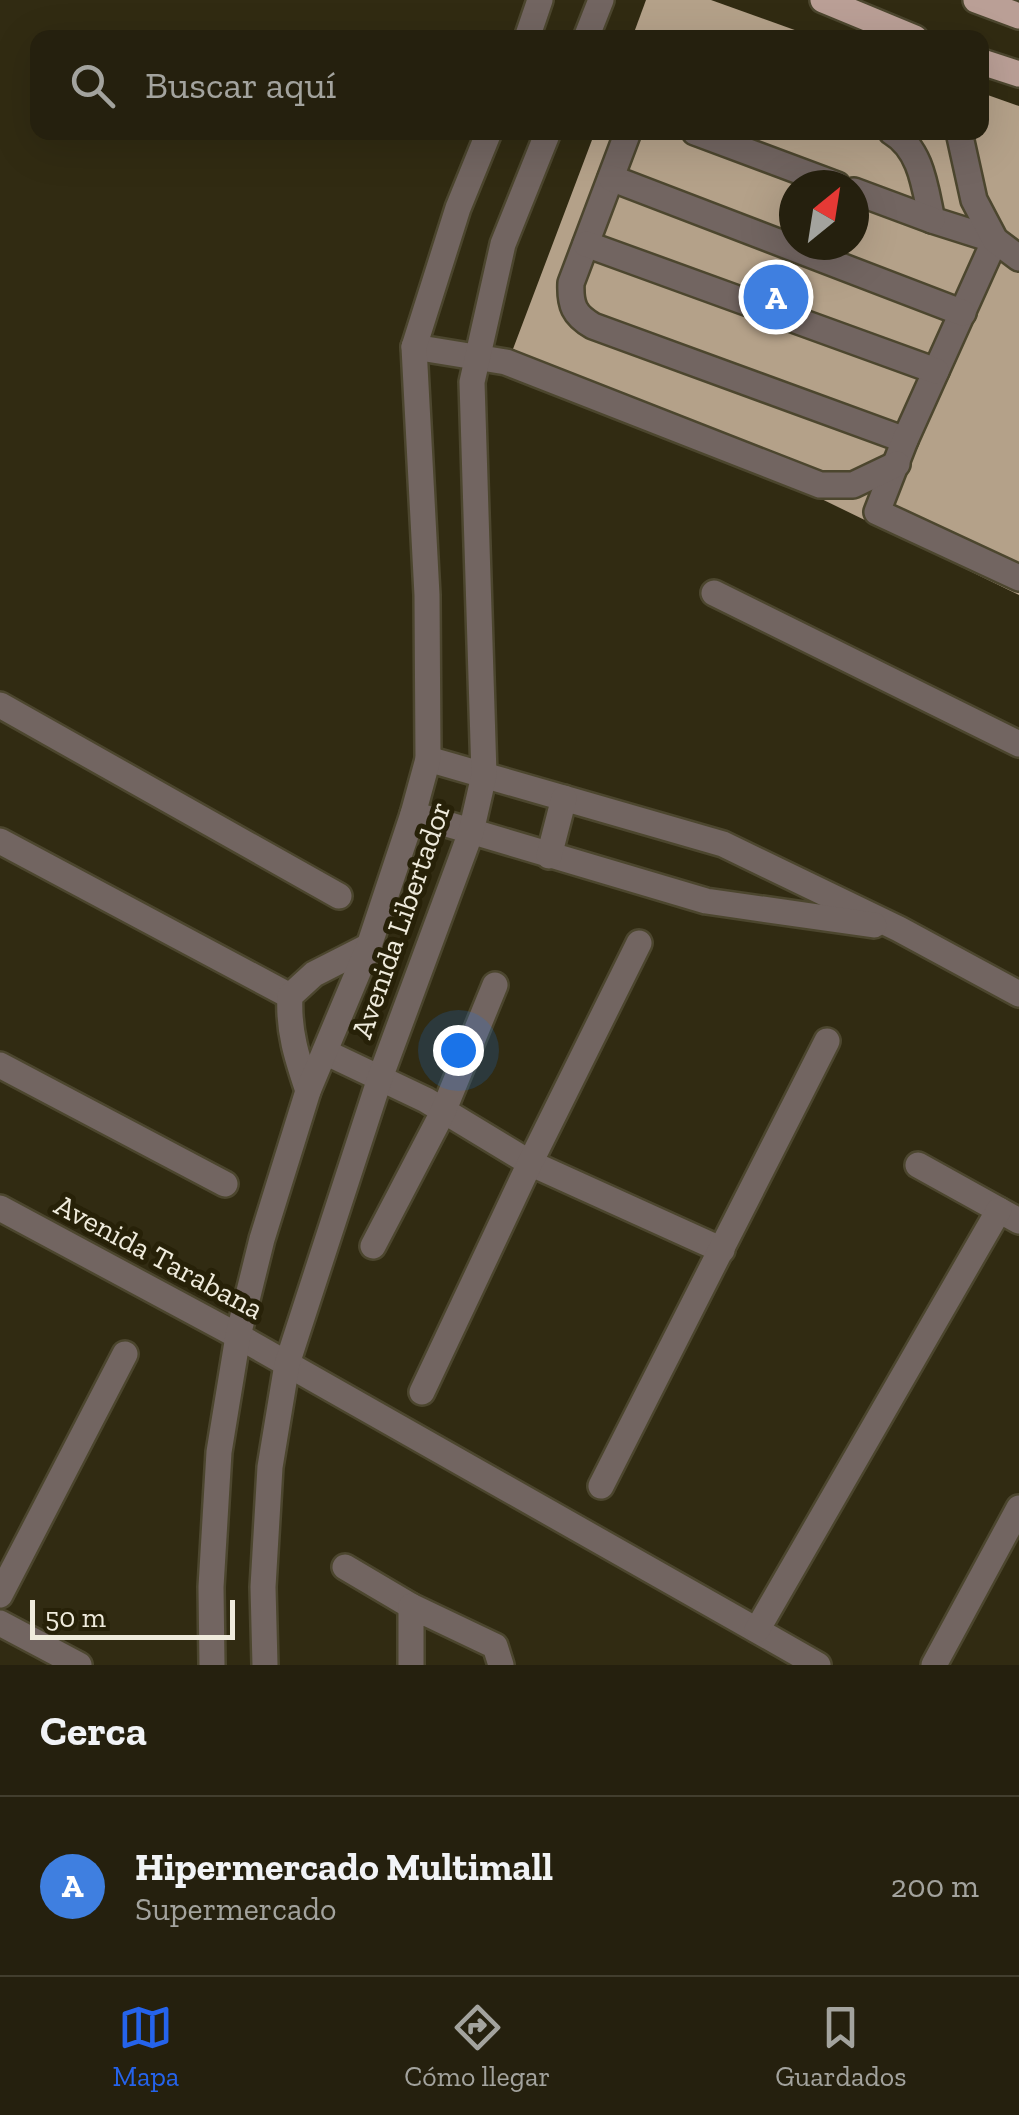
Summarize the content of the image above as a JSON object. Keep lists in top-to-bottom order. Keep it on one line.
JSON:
{"streets":{"street":["Avenida Libertador","Avenida Tarabana"]},"crossings":[["Avenida Libertador","Avenida Tarabana"]],"scale_bar":"50 m","north":"top right","page":{"search":"Buscar aquí","pins":"A","scale":"50 m","heading":"Cerca","list":[{"mark":"A","name":"Hipermercado Multimall","note":"Supermercado","value":"200 m"}],"nav":["Mapa","Cómo llegar","Guardados"]}}
